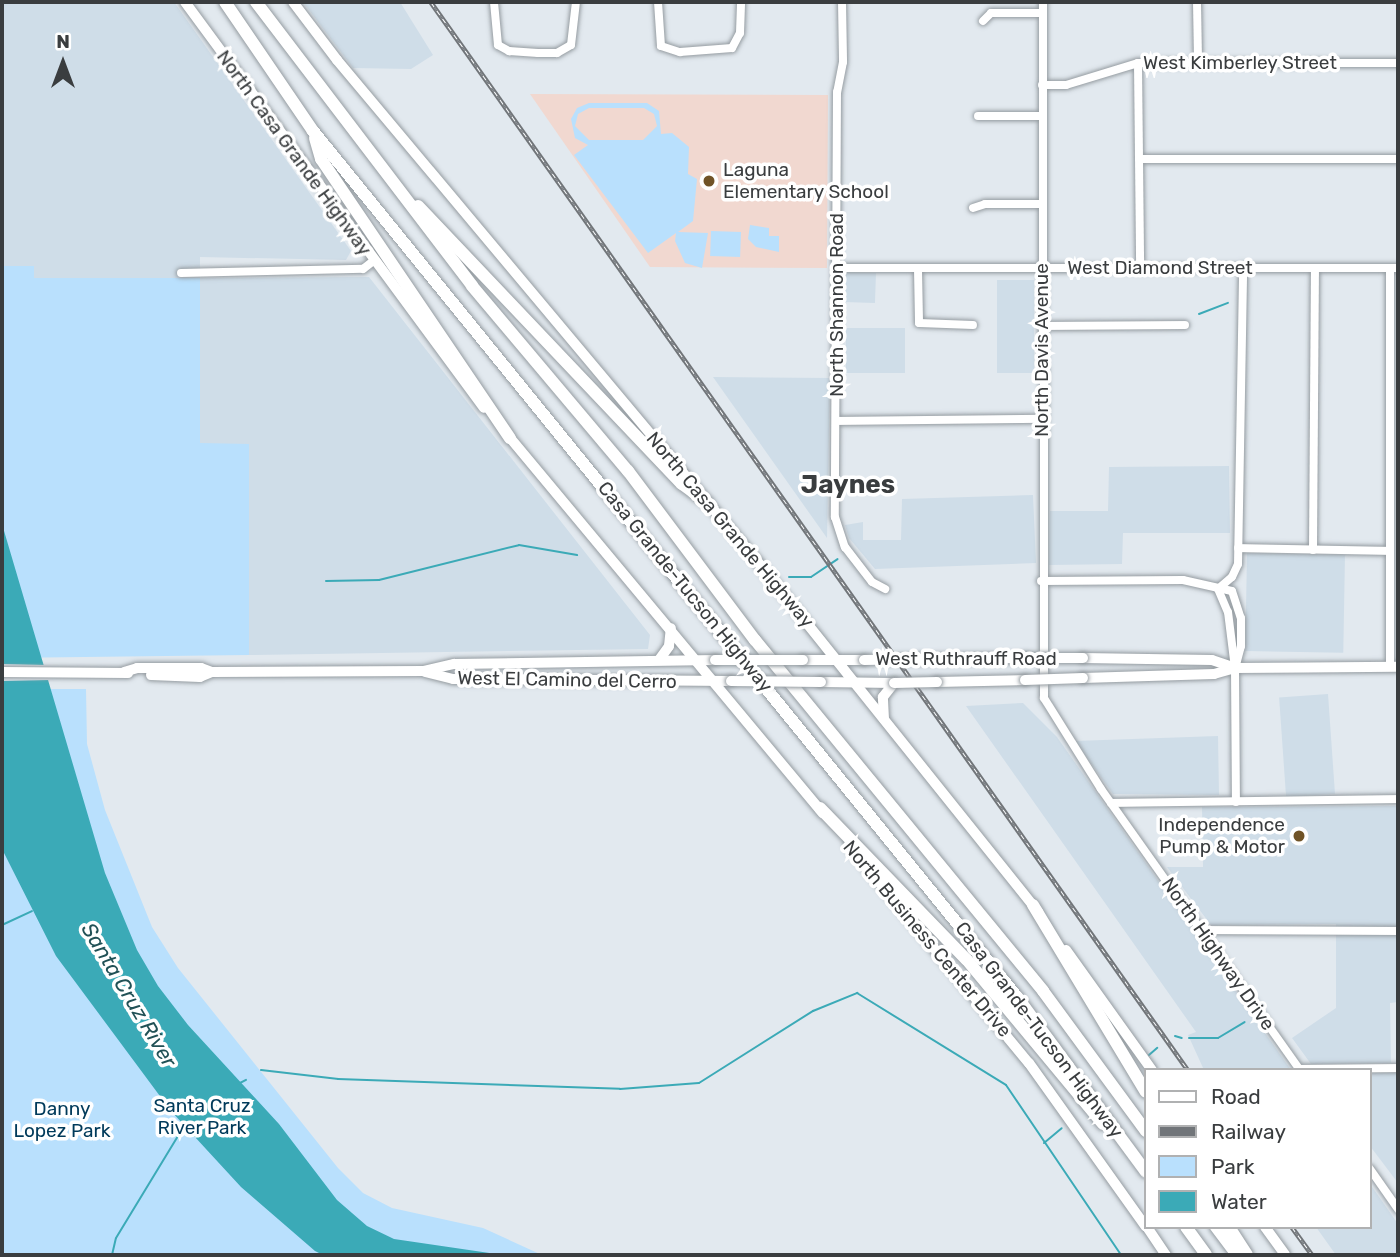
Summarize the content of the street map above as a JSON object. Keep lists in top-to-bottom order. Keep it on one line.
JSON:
{"streets":{"highway":["Casa Grande-Tucson Highway"],"main road":["North Casa Grande Highway","West Ruthrauff Road","West El Camino del Cerro","North Business Center Drive"],"street":["West Kimberley Street","West Diamond Street","North Shannon Road","North Davis Avenue","North Highway Drive"]},"crossings":[["West Kimberley Street","North Davis Avenue"],["North Casa Grande Highway","West Ruthrauff Road"],["North Casa Grande Highway","West El Camino del Cerro"],["North Casa Grande Highway","North Business Center Drive"],["West Diamond Street","North Shannon Road"],["West Diamond Street","North Davis Avenue"],["North Davis Avenue","North Highway Drive"],["West Ruthrauff Road","West El Camino del Cerro"],["West Ruthrauff Road","North Business Center Drive"],["West El Camino del Cerro","North Business Center Drive"]],"districts":["Jaynes"],"water":["Santa Cruz River"],"parks":["Santa Cruz River Park","Danny Lopez Park"],"places":["Laguna Elementary School","Independence Pump & Motor"],"legend":["Road","Railway","Park","Water"],"north":"top"}
